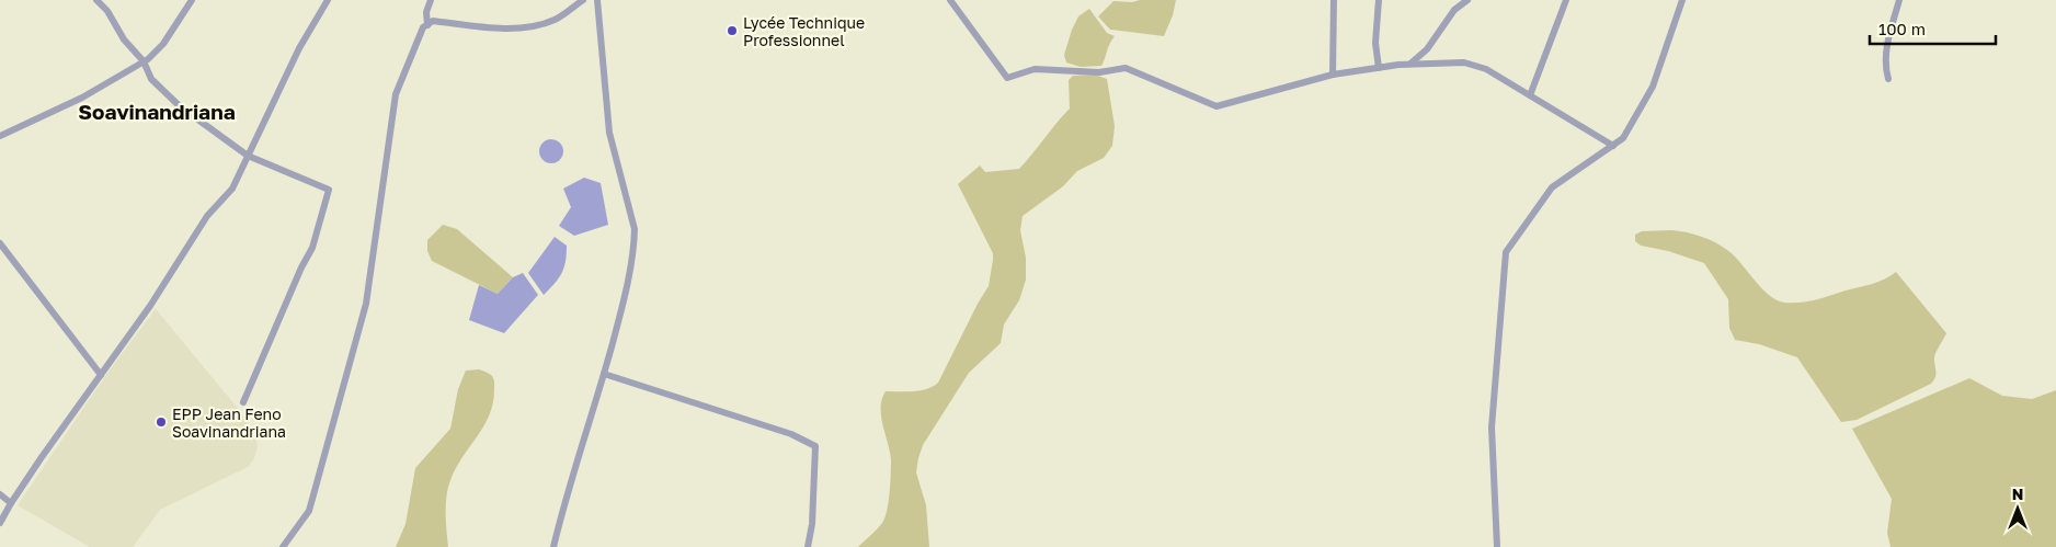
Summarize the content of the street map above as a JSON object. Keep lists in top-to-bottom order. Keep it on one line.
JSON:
{"districts":["Soavinandriana"],"places":["Lycée Technique Professionnel","EPP Jean Feno Soavinandriana"],"scale_bar":"100 m","north":"top"}
